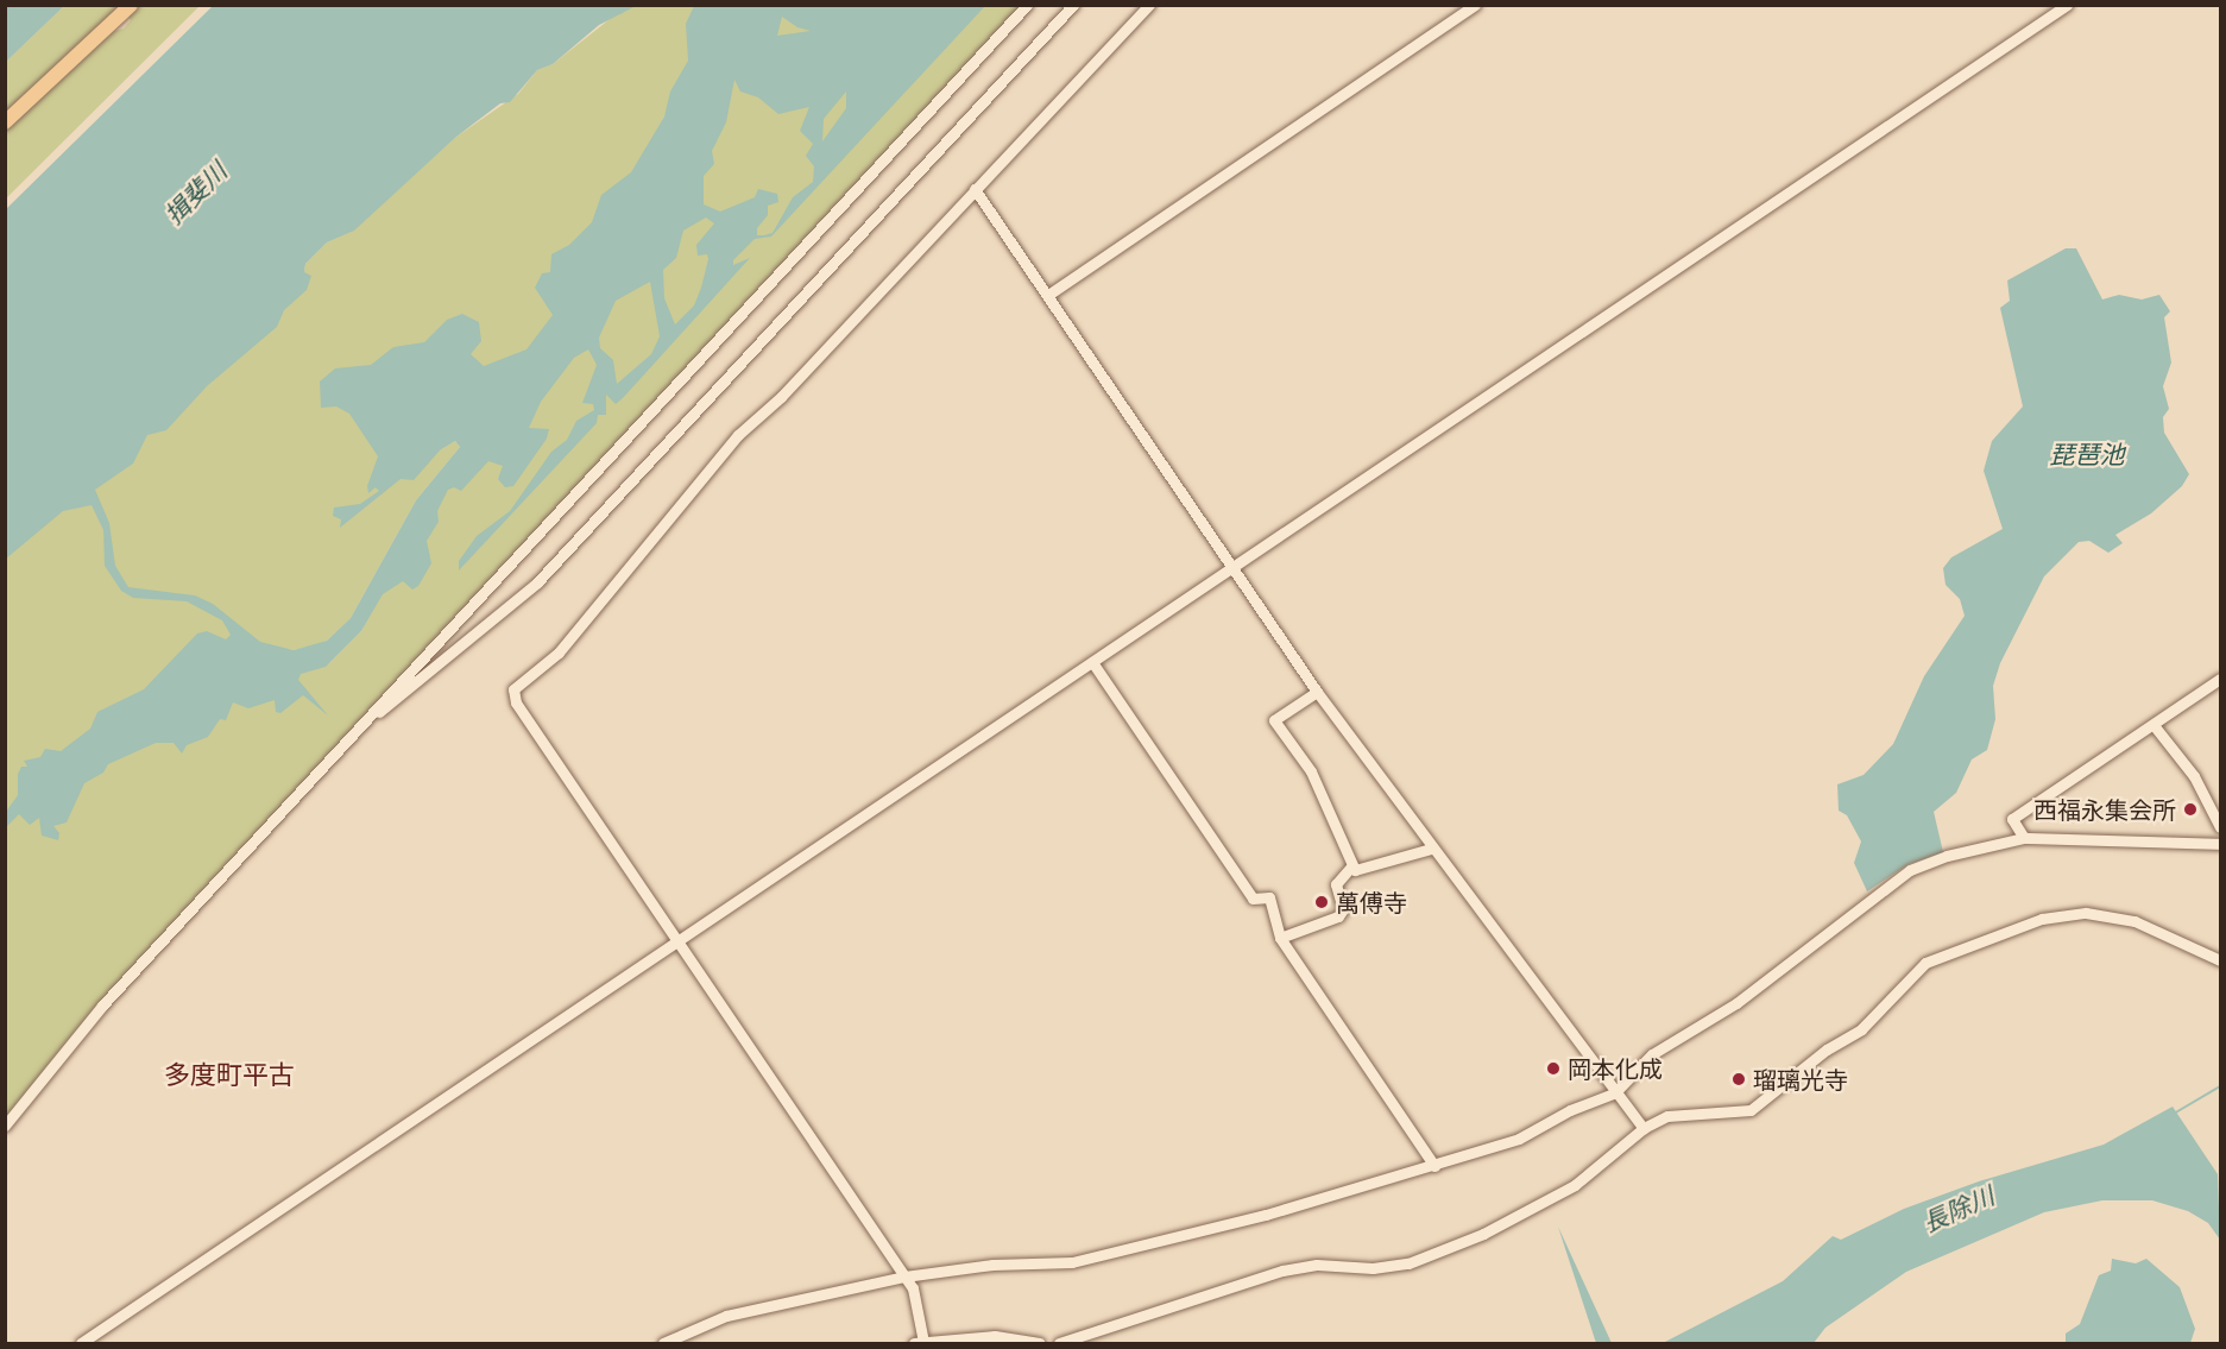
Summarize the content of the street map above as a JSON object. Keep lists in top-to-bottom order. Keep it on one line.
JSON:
{"districts":["多度町平古"],"water":["揖斐川","琵琶池","長除川"],"places":["西福永集会所","萬傅寺","岡本化成","瑠璃光寺"]}
